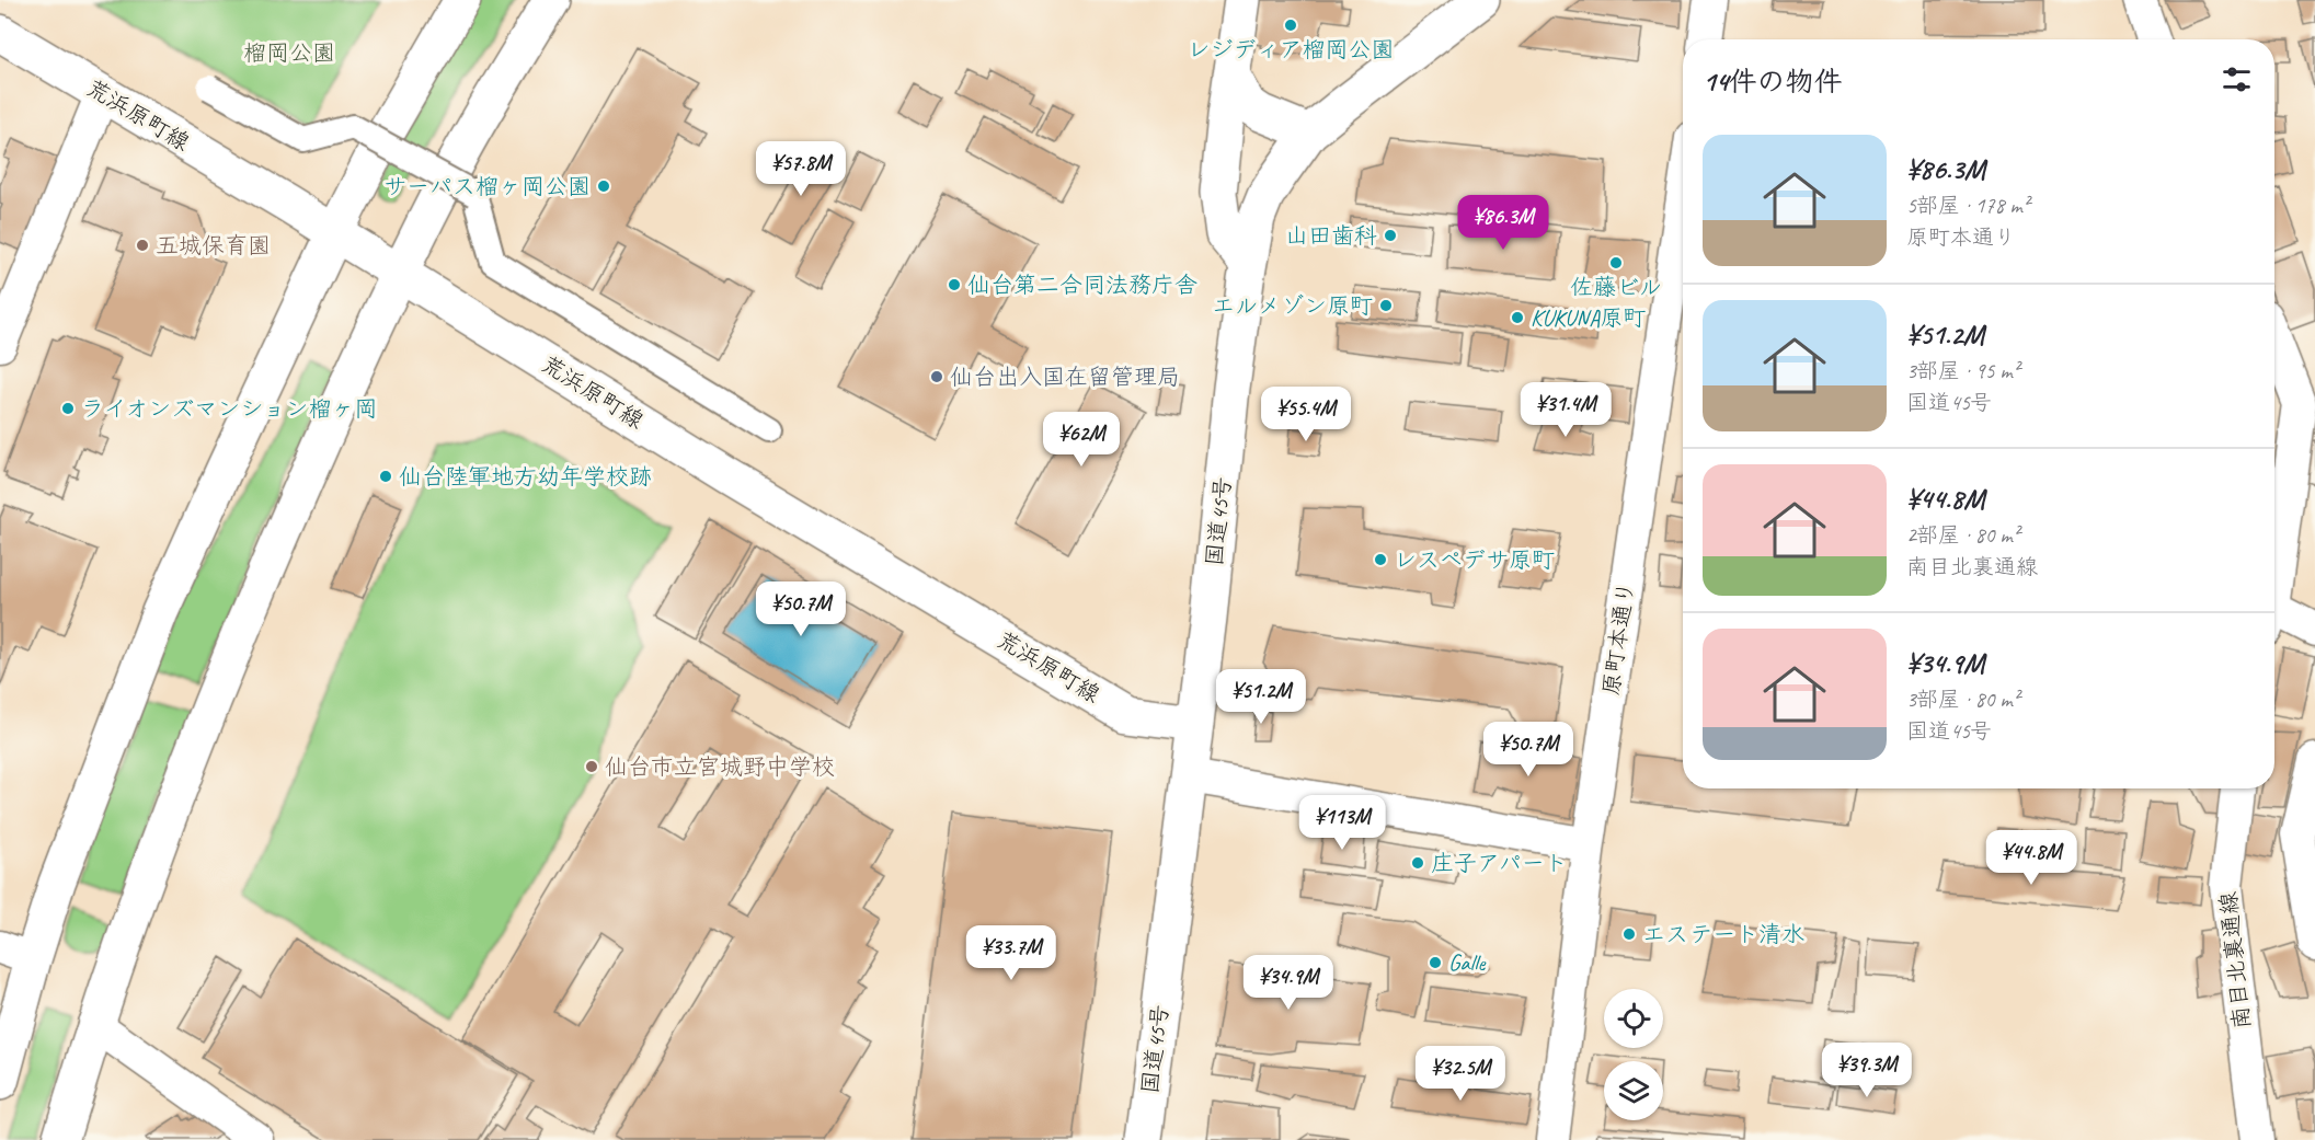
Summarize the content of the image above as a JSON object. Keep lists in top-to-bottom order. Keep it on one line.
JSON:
{"streets":{"main road":["荒浜原町線","国道45号"],"street":["原町本通り","南目北裏通線"]},"crossings":[["荒浜原町線","国道45号"]],"parks":["榴岡公園"],"places":["レジディア榴岡公園","サーパス榴ヶ岡公園","山田歯科","五城保育園","佐藤ビル","仙台第二合同法務庁舎","エルメゾン原町","KUKUNA原町","仙台出入国在留管理局","ライオンズマンション榴ヶ岡","仙台陸軍地方幼年学校跡","レスペデサ原町","仙台市立宮城野中学校","庄子アパート","エステート清水","Galle"],"page":{"heading":"14件の物件","list":[{"name":"¥86.3M","note":"5部屋 · 178 m² · 原町本通り"},{"name":"¥51.2M","note":"3部屋 · 95 m² · 国道45号"},{"name":"¥44.8M","note":"2部屋 · 80 m² · 南目北裏通線"},{"name":"¥34.9M","note":"3部屋 · 80 m² · 国道45号"}],"price":["¥57.8M","¥86.3M","¥31.4M","¥55.4M","¥62M","¥50.7M","¥51.2M","¥50.7M","¥113M","¥44.8M","¥33.7M","¥34.9M","¥39.3M","¥32.5M"]}}
